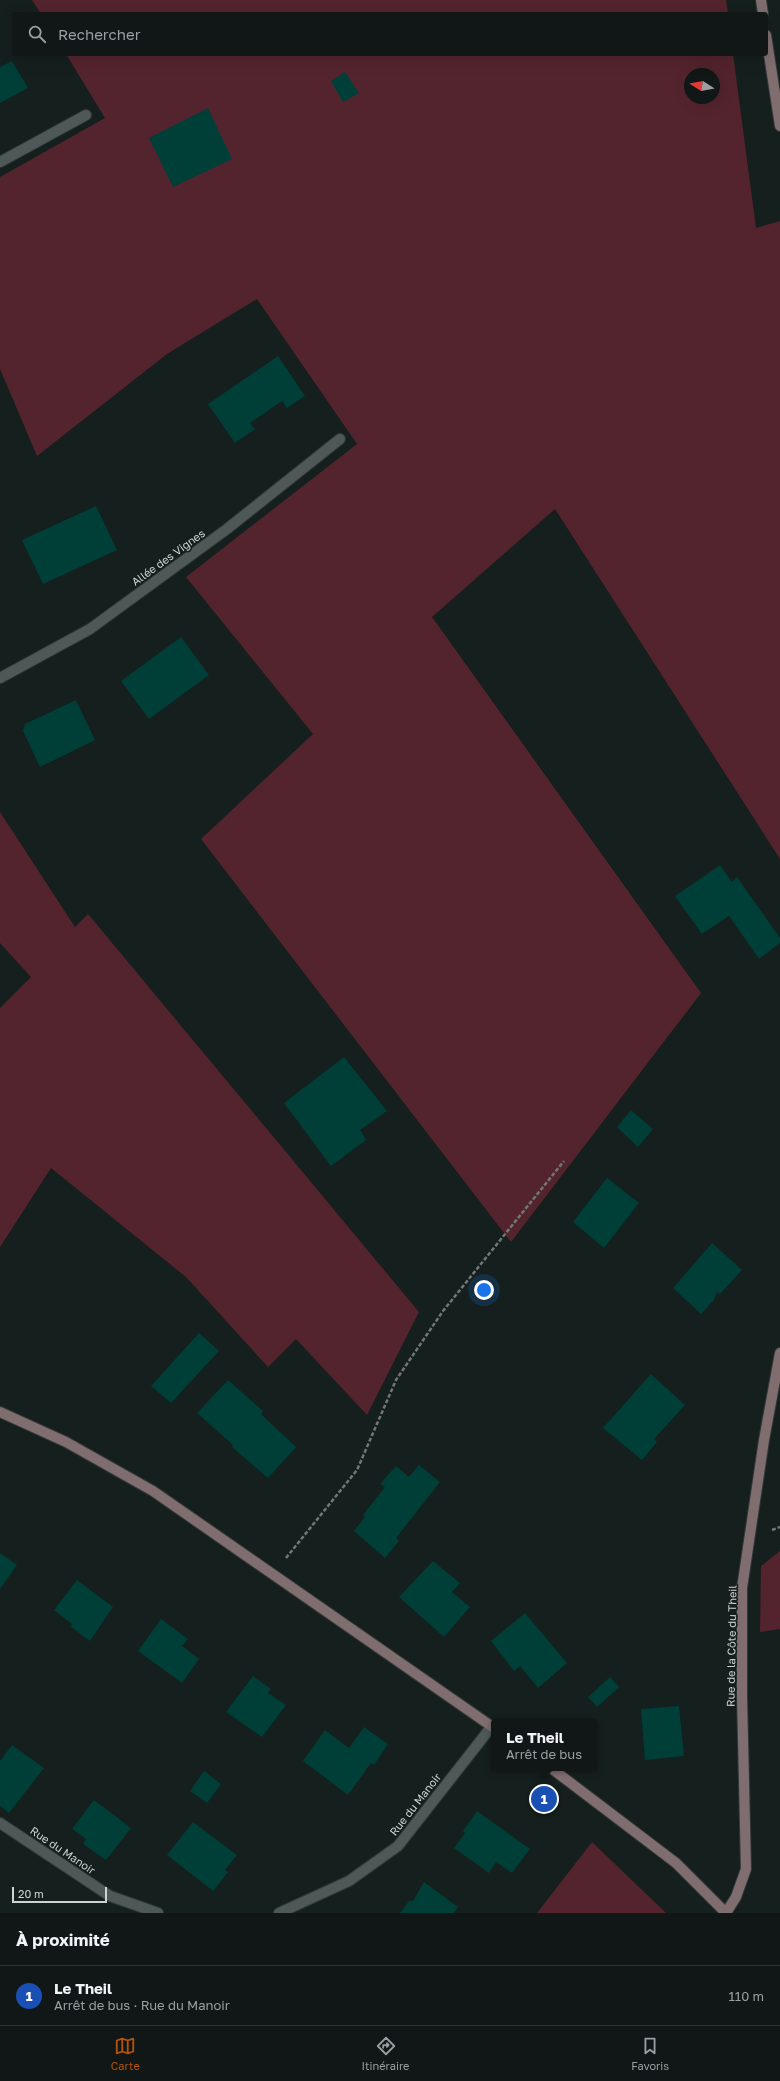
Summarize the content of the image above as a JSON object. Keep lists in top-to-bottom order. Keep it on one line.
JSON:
{"streets":{"street":["Allée des Vignes","Rue de la Côte du Theil","Rue du Manoir"]},"scale_bar":"20 m","north":"left","page":{"search":"Rechercher","popup":["Le Theil","Arrêt de bus"],"pins":"1","scale":"20 m","heading":"À proximité","list":[{"mark":"1","name":"Le Theil","note":"Arrêt de bus · Rue du Manoir","value":"110 m"}],"nav":["Carte","Itinéraire","Favoris"]}}
